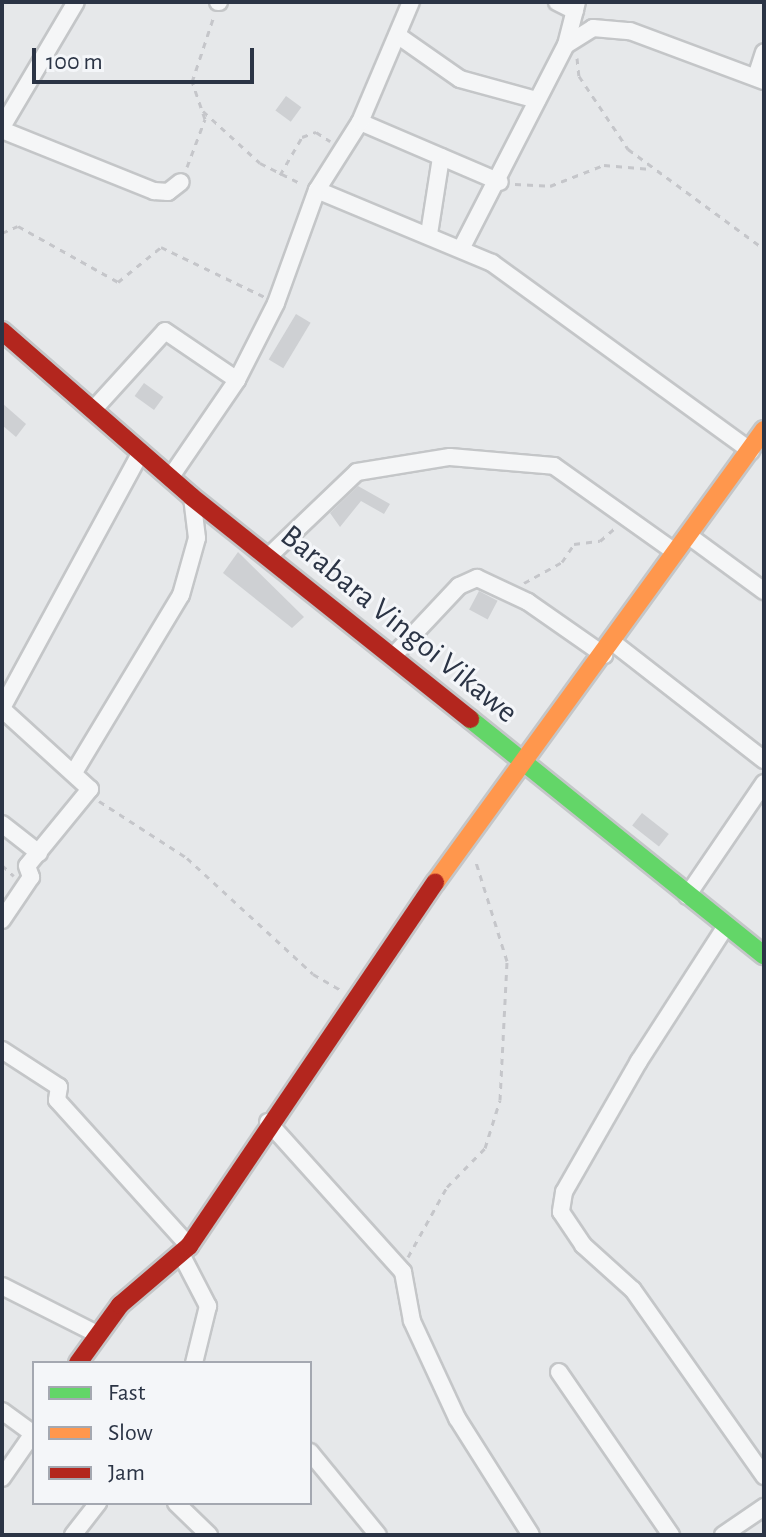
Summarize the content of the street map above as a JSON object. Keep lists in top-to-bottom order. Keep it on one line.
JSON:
{"streets":{"street":["Barabara Vingoi Vikawe"]},"legend":["Fast","Slow","Jam"],"scale_bar":"100 m"}
